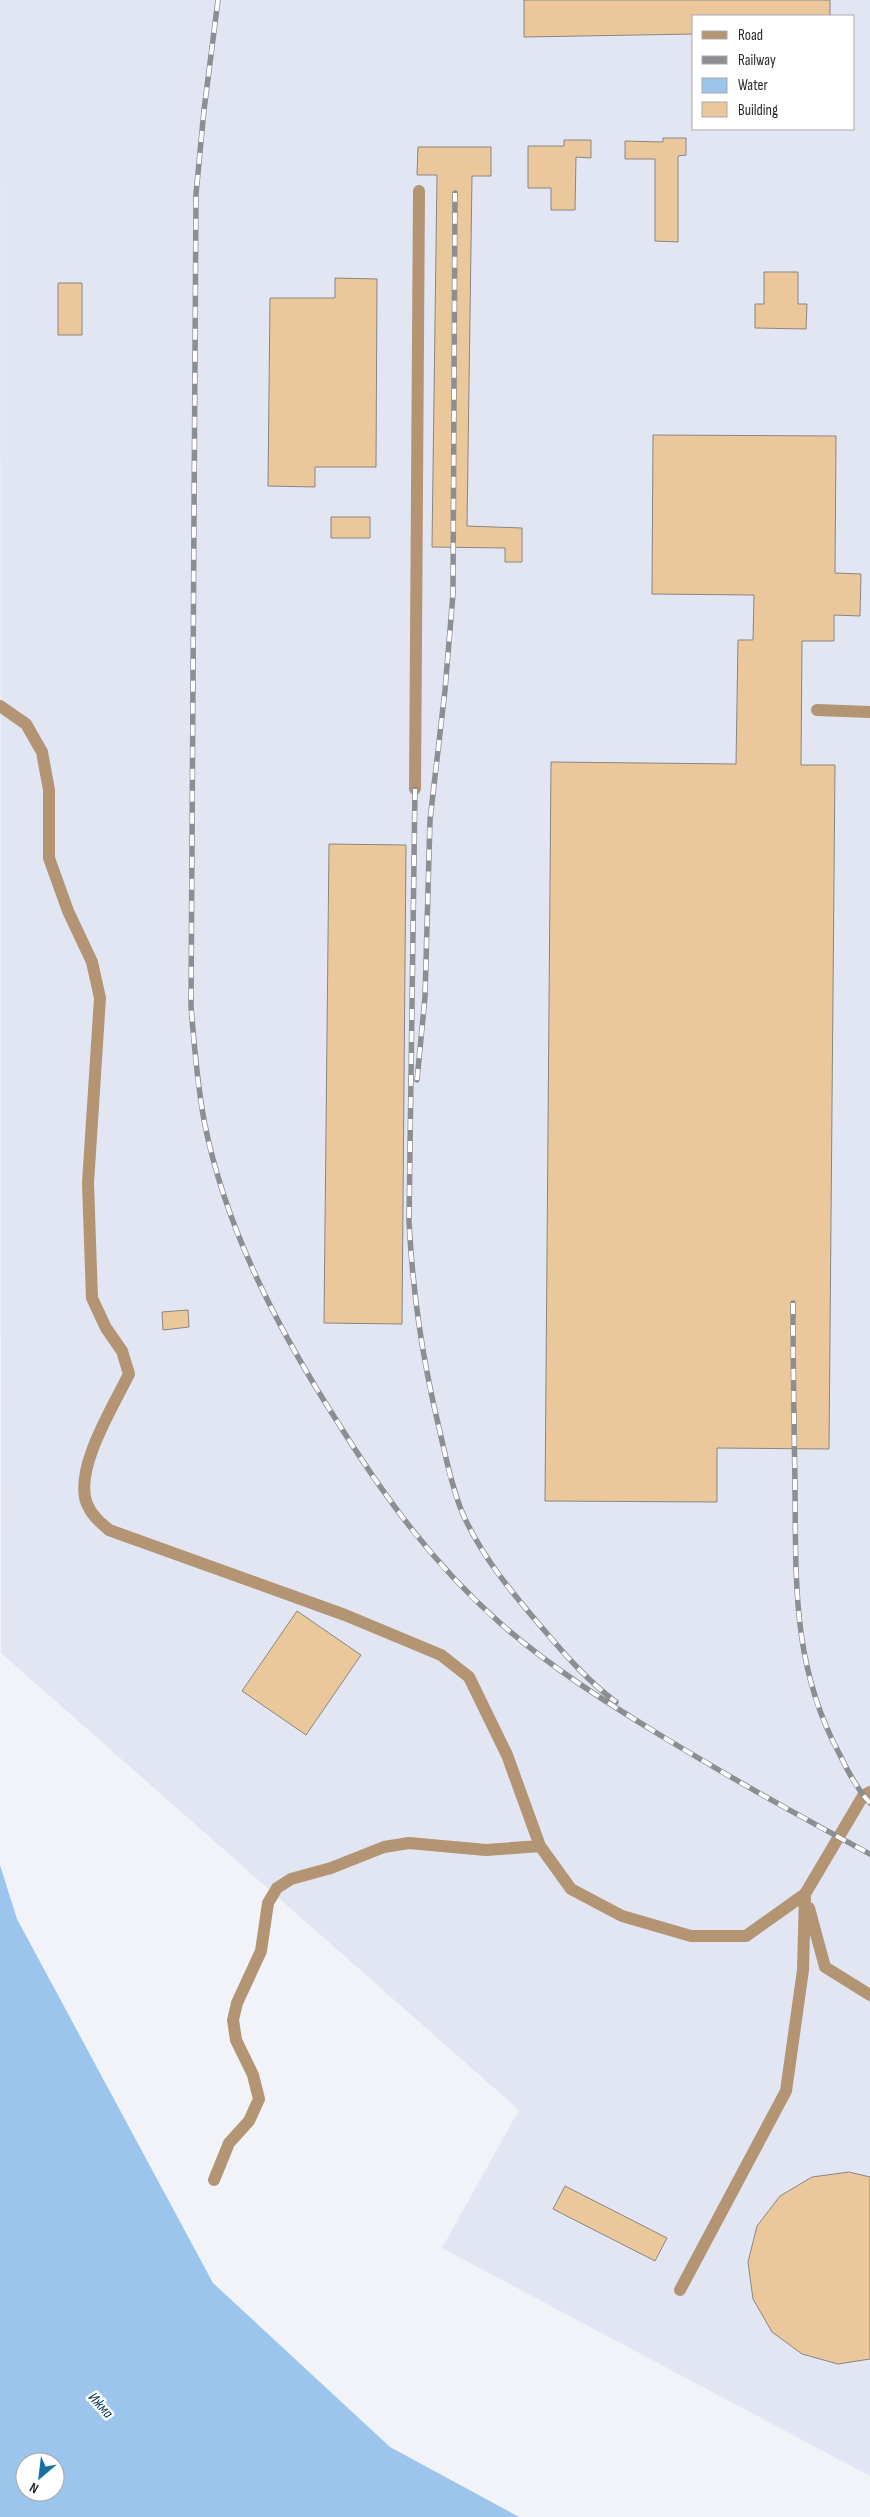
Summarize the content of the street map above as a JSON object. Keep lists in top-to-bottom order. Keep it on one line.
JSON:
{"water":["Ижма"],"legend":["Road","Railway","Water","Building"],"north":"bottom left"}
